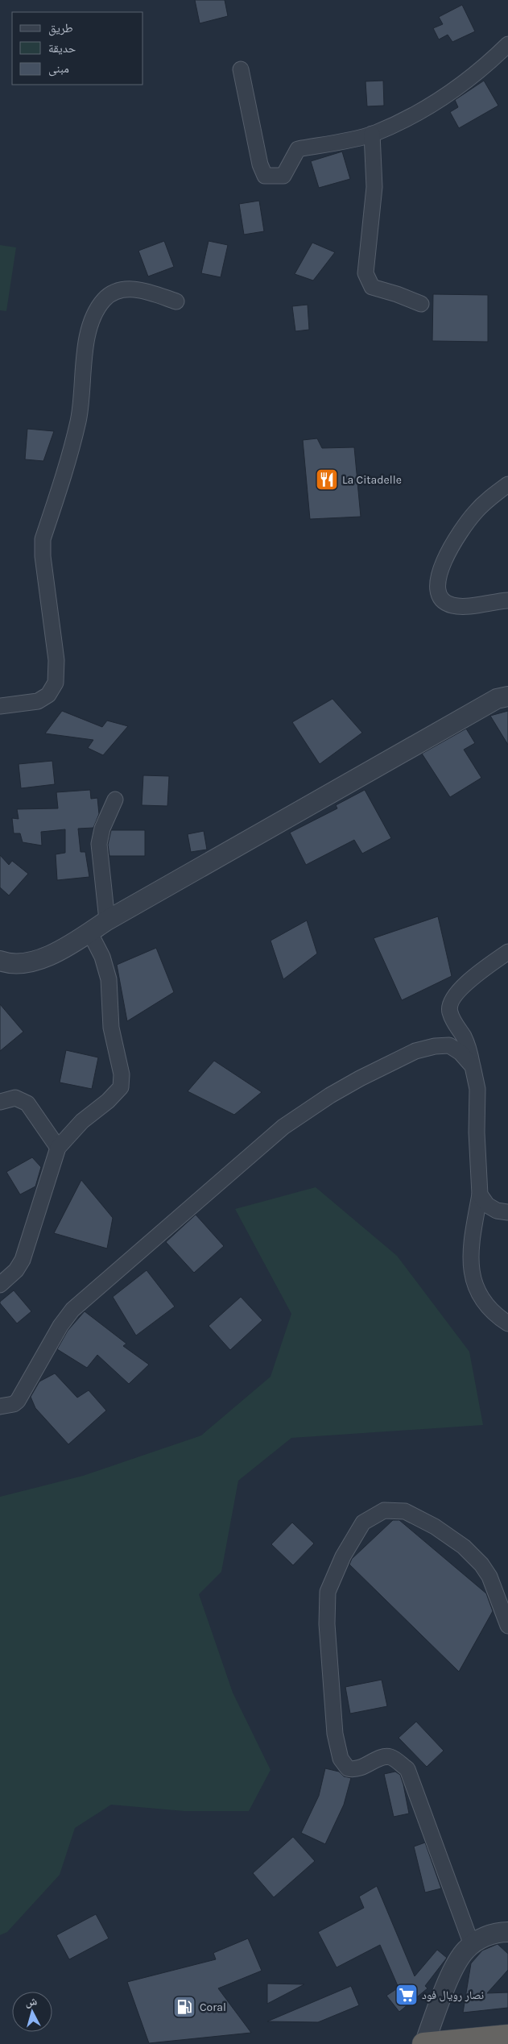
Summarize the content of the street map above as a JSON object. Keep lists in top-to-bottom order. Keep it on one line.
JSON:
{"places":{"restaurant":["La Citadelle"],"supermarket":["نصار رويال فود"],"fuel station":["Coral"]},"legend":["طريق","حديقة","مبنى"],"north":"top"}
